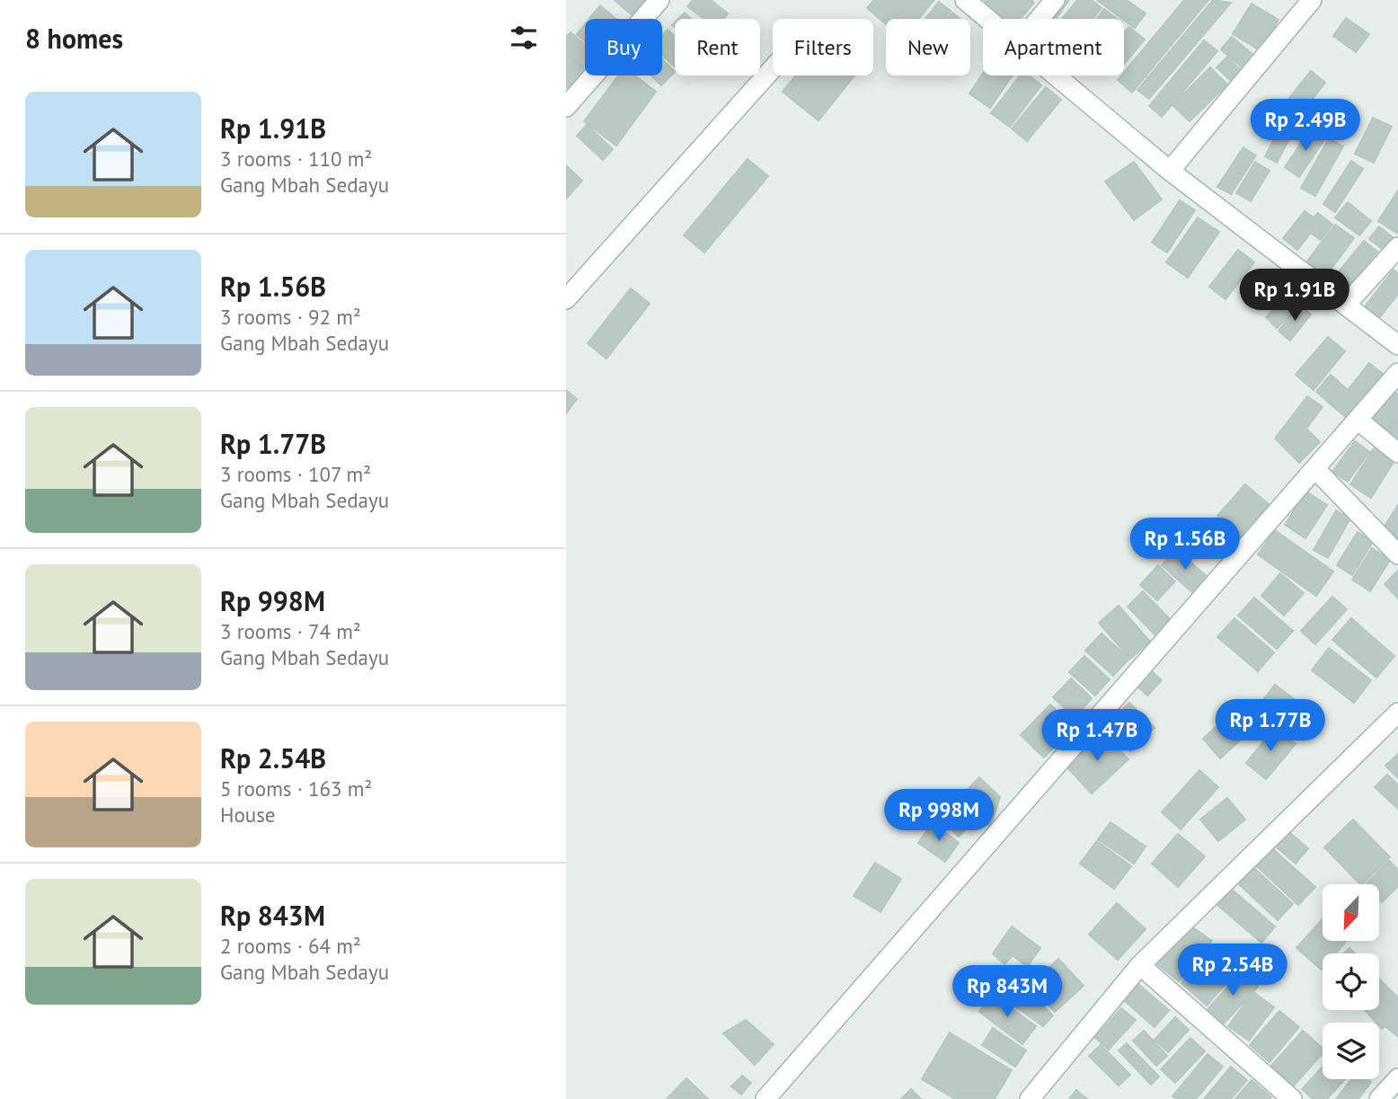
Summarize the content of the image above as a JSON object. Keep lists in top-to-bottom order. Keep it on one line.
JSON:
{"north":"bottom left","page":{"heading":"8 homes","chip":["Buy","Rent","Filters","New","Apartment"],"list":[{"name":"Rp 1.91B","note":"3 rooms · 110 m² · Gang Mbah Sedayu"},{"name":"Rp 1.56B","note":"3 rooms · 92 m² · Gang Mbah Sedayu"},{"name":"Rp 1.77B","note":"3 rooms · 107 m² · Gang Mbah Sedayu"},{"name":"Rp 998M","note":"3 rooms · 74 m² · Gang Mbah Sedayu"},{"name":"Rp 2.54B","note":"5 rooms · 163 m² · House"},{"name":"Rp 843M","note":"2 rooms · 64 m² · Gang Mbah Sedayu"}],"price":["Rp 2.49B","Rp 1.91B","Rp 1.56B","Rp 1.77B","Rp 1.47B","Rp 998M","Rp 2.54B","Rp 843M"]}}
